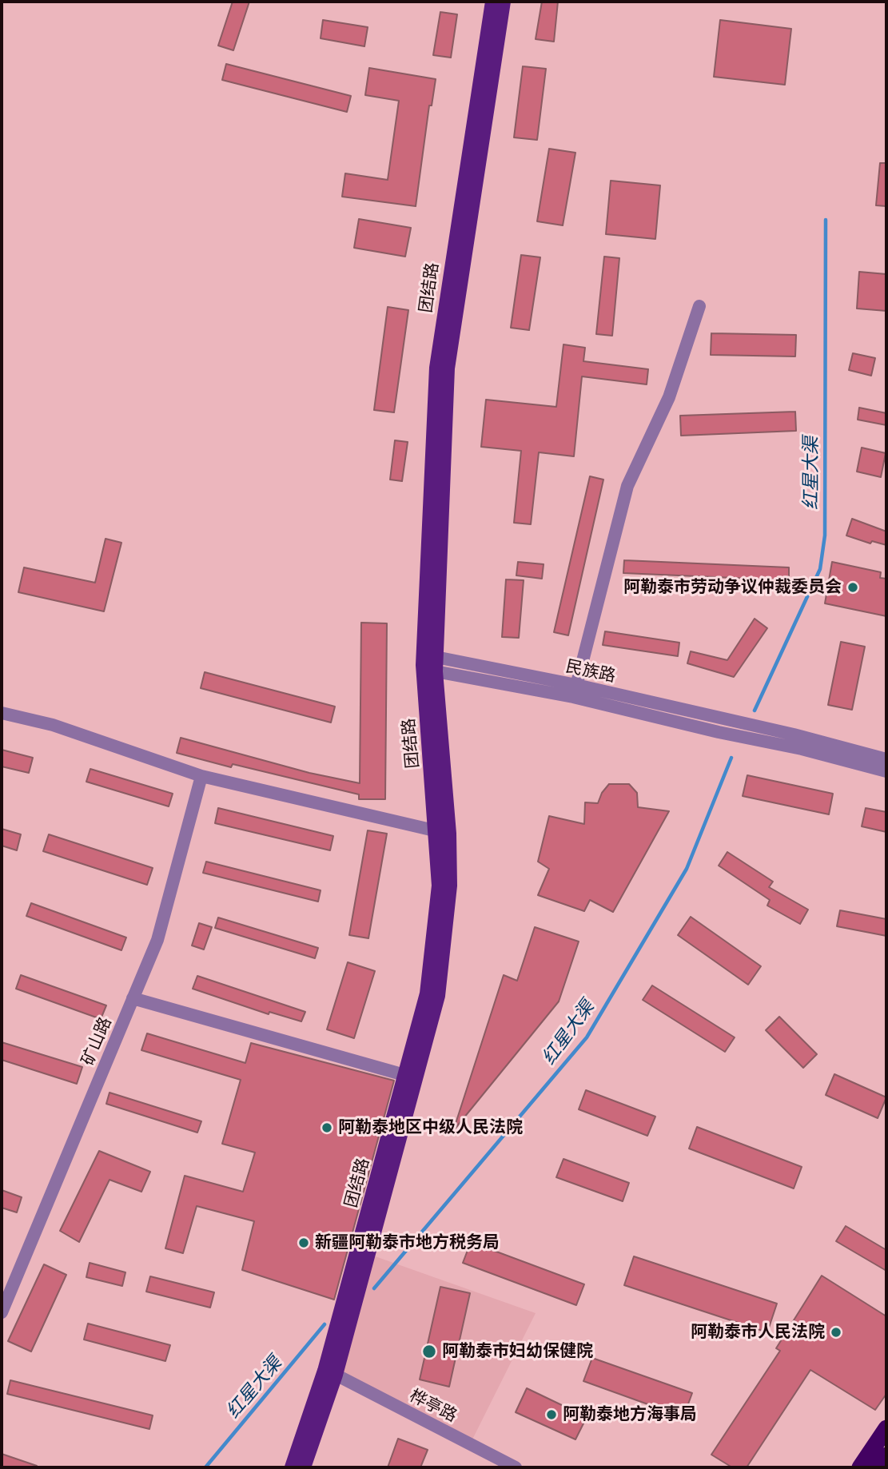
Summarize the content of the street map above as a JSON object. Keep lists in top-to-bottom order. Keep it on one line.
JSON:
{"streets":{"main road":["团结路"],"street":["民族路","矿山路","桦亭路"]},"crossings":[["团结路","民族路"],["团结路","桦亭路"]],"water":["红星大渠"],"places":["阿勒泰市劳动争议仲裁委员会","阿勒泰地区中级人民法院","新疆阿勒泰市地方税务局","阿勒泰市人民法院","阿勒泰市妇幼保健院","阿勒泰地方海事局"]}
